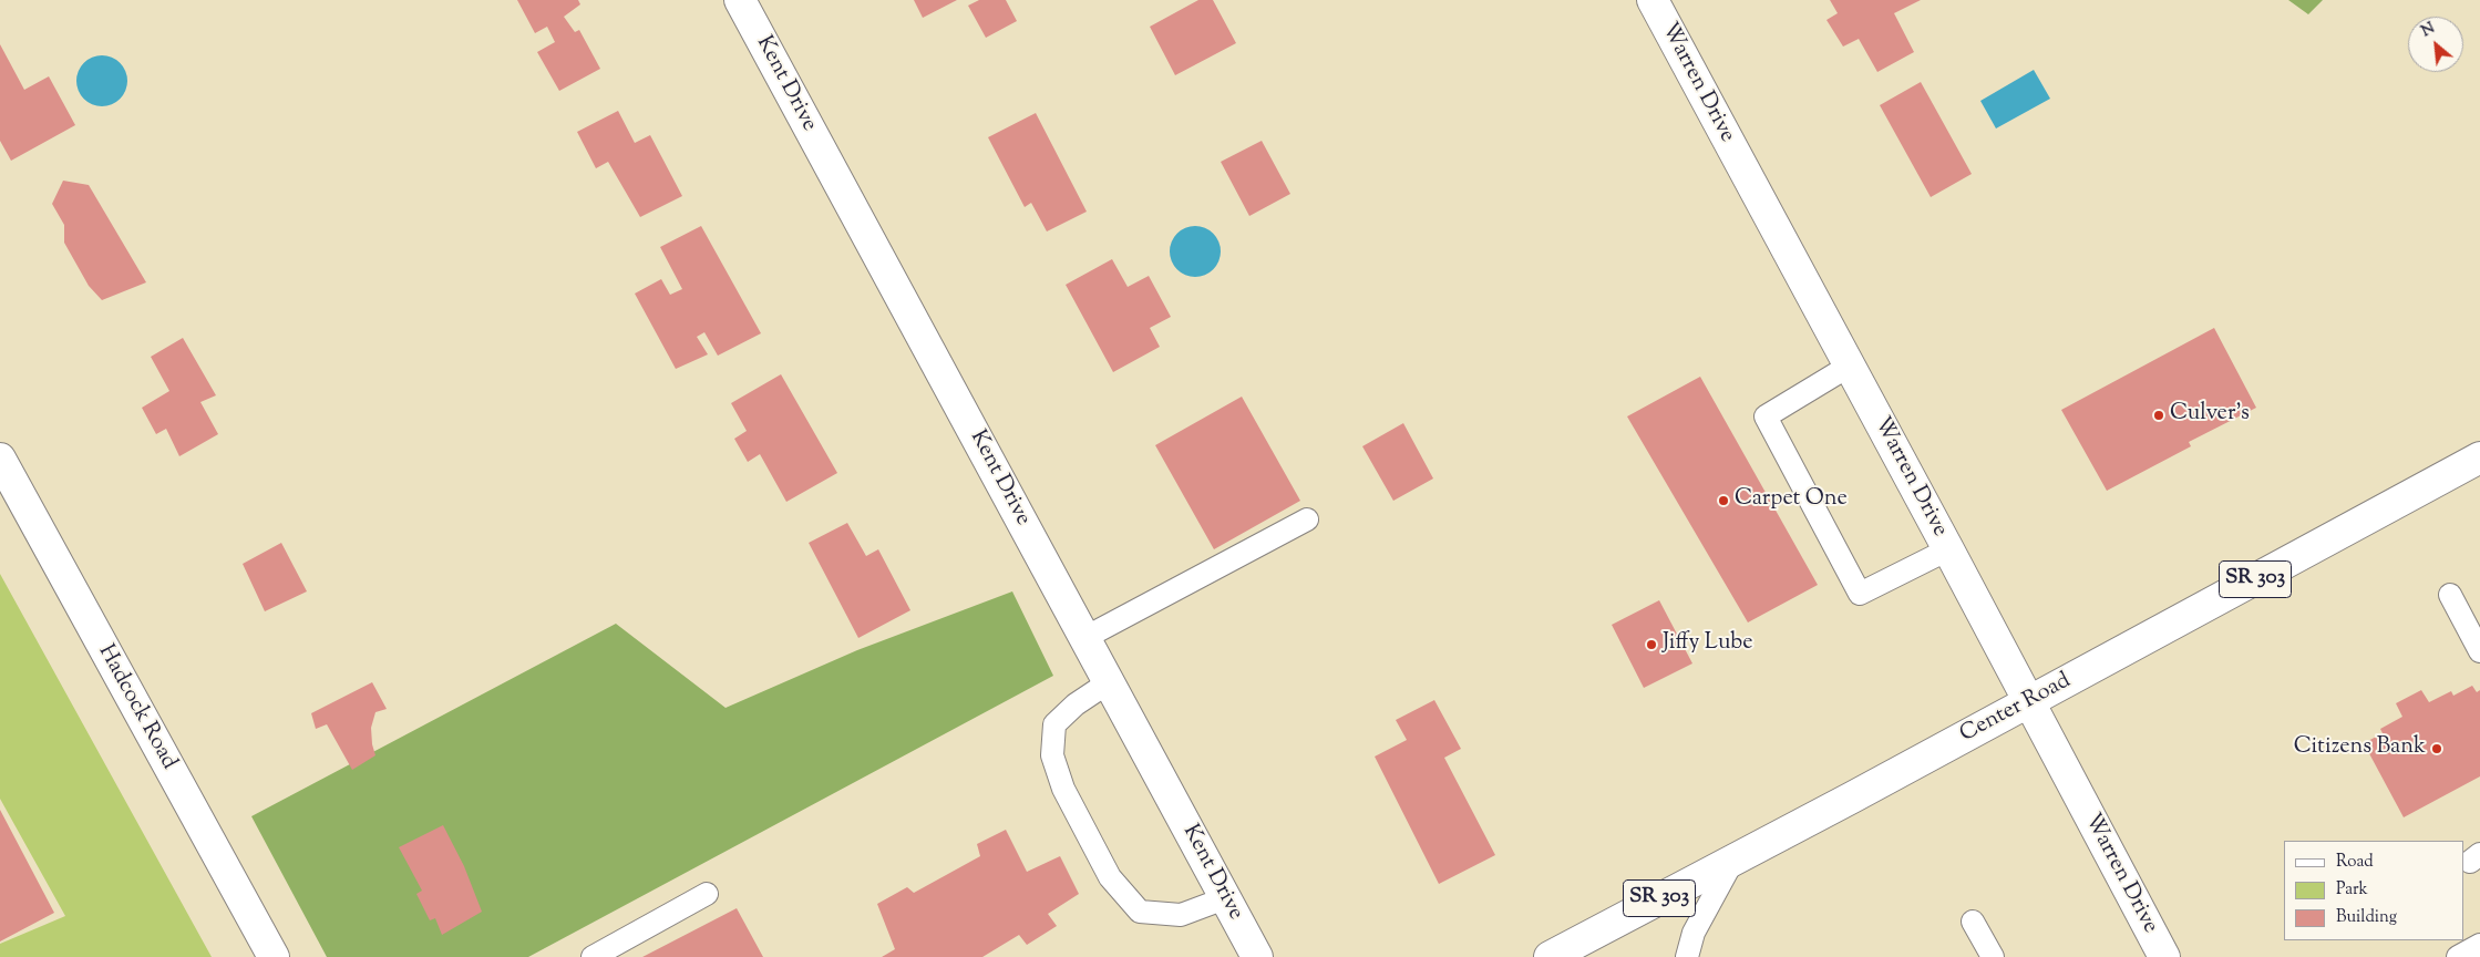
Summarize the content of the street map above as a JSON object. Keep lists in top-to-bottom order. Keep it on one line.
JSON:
{"streets":{"street":["Warren Drive","Kent Drive","SR 303","Hadcock Road","Center Road"]},"crossings":[["Warren Drive","Center Road"]],"places":["Culver's","Carpet One","Jiffy Lube","Citizens Bank"],"legend":["Road","Park","Building"],"north":"top left"}
